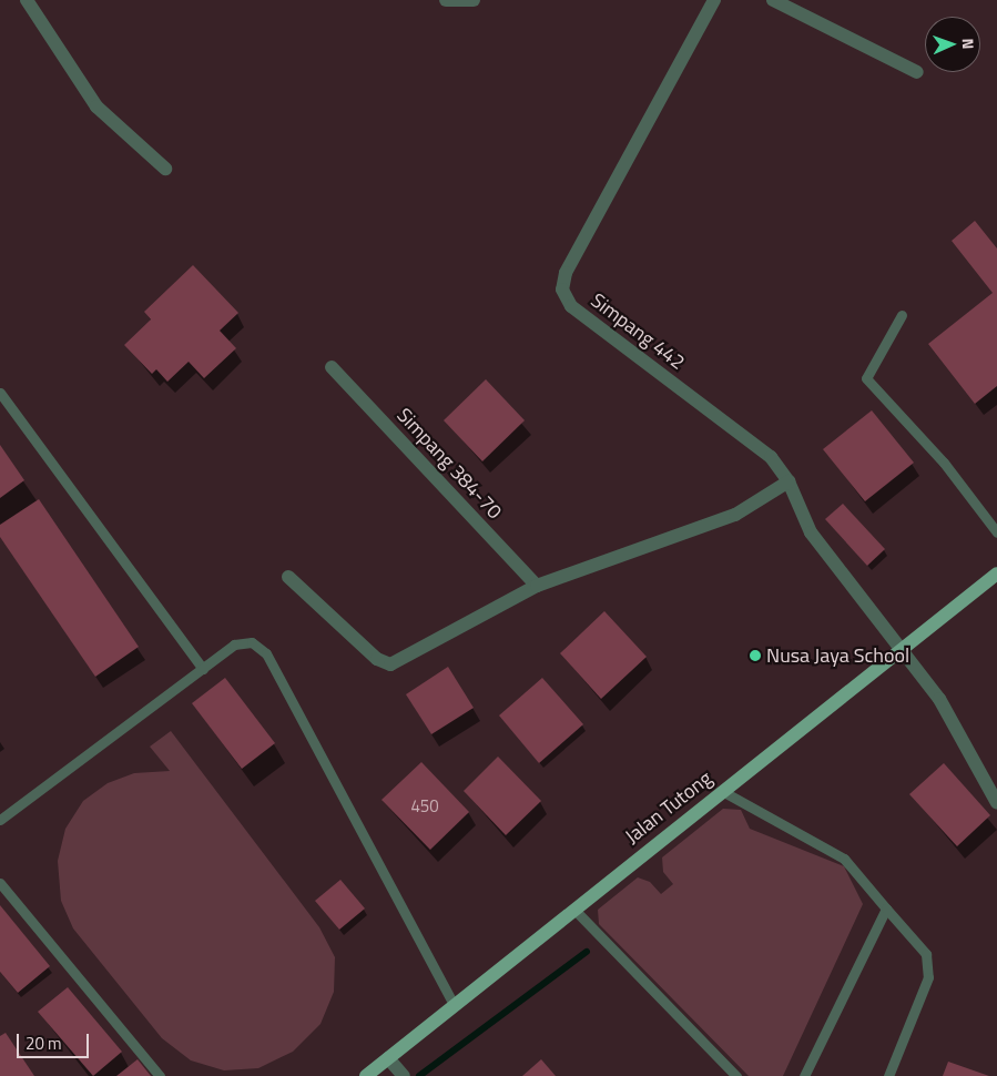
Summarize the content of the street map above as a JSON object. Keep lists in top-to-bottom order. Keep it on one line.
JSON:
{"streets":{"main road":["Jalan Tutong"],"street":["Simpang 442","Simpang 384-70"]},"crossings":[["Simpang 442","Jalan Tutong"]],"places":["Nusa Jaya School"],"house_numbers":["450"],"scale_bar":"20 m","north":"right"}
